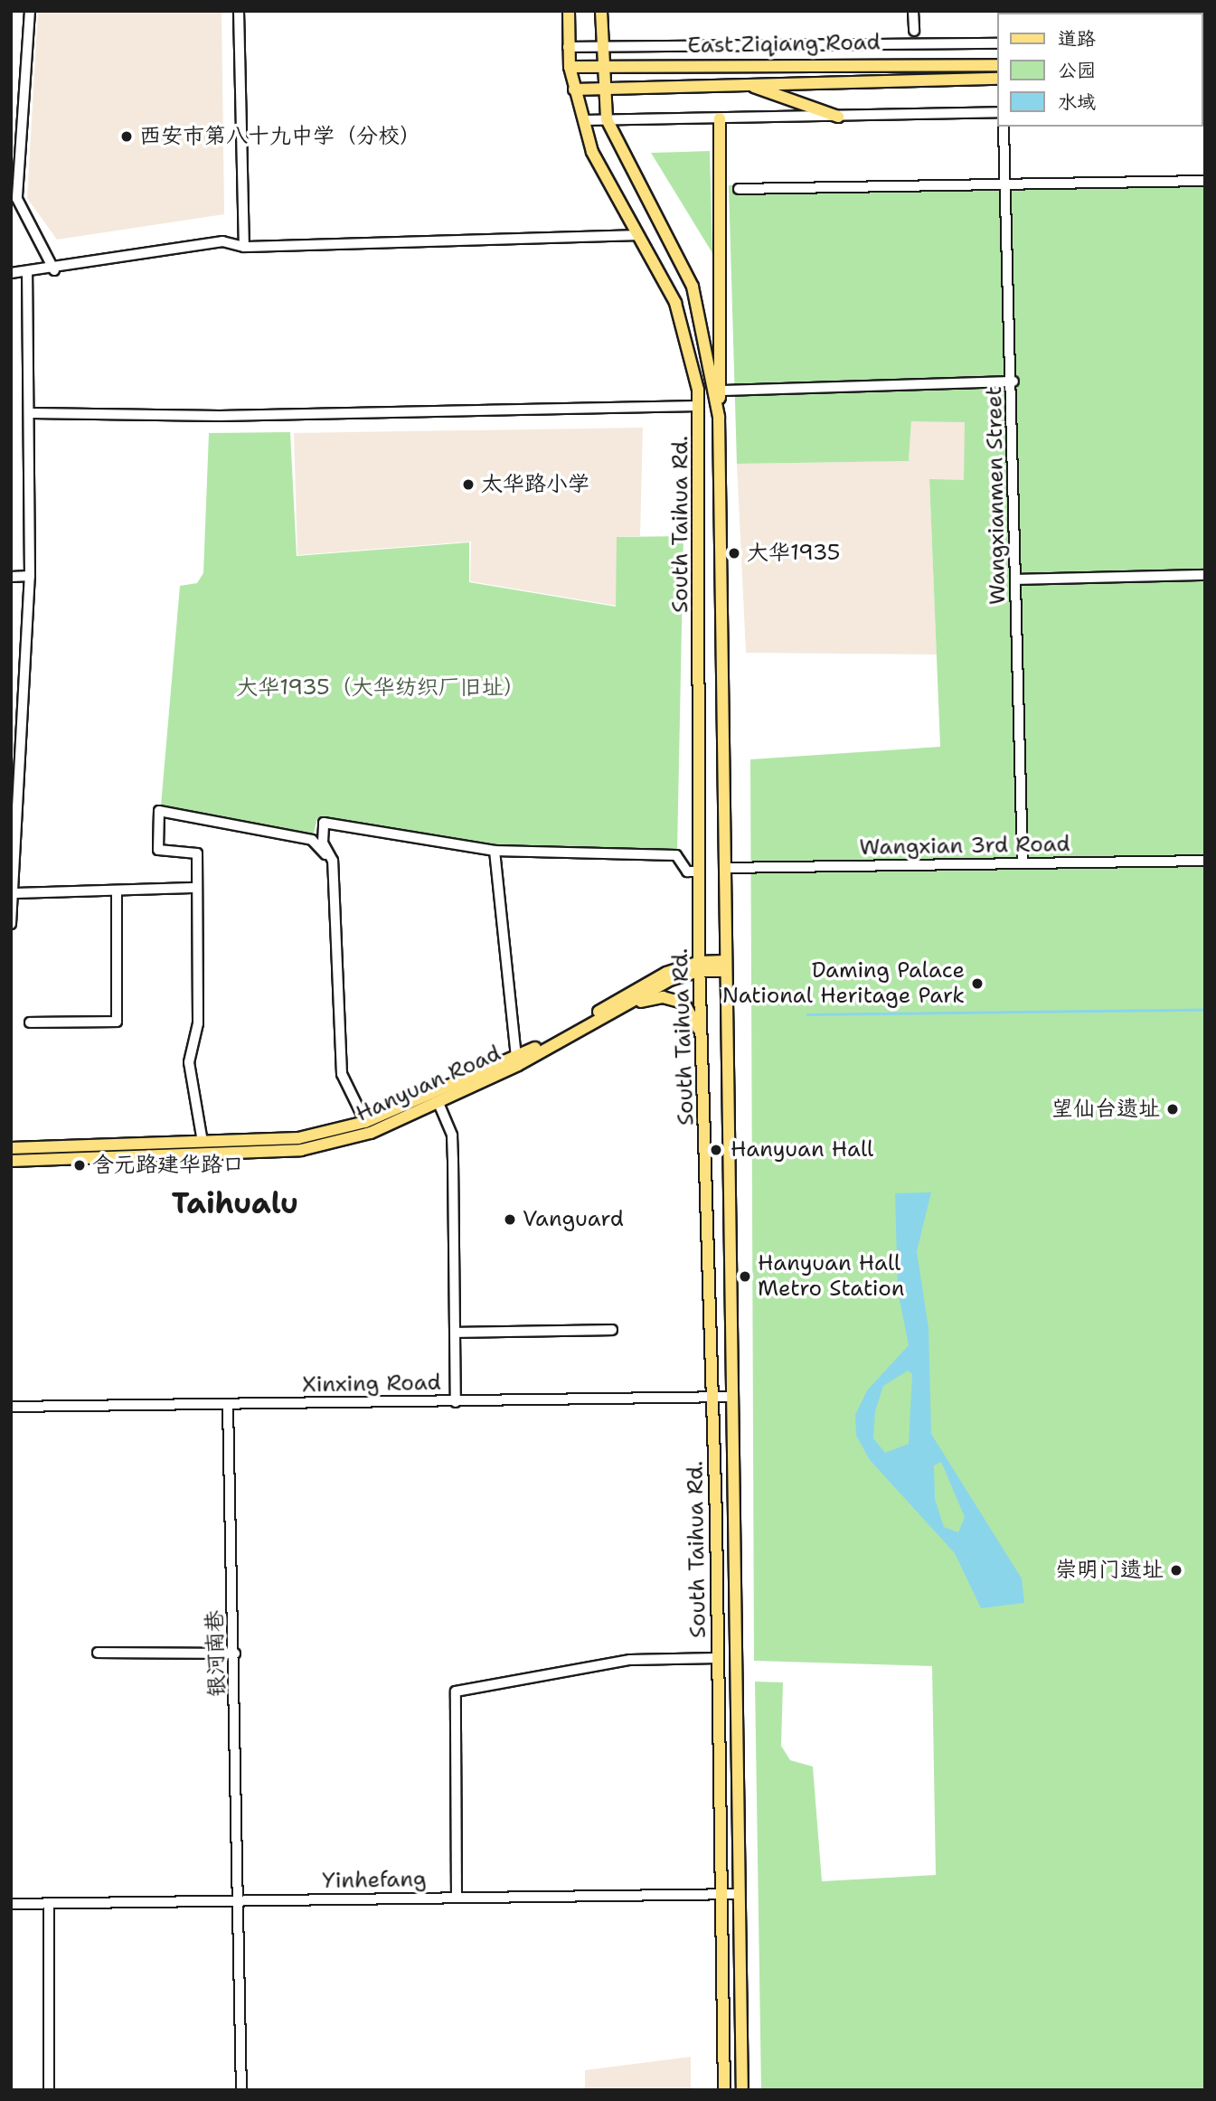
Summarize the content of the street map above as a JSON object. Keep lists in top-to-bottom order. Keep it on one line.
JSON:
{"streets":{"main road":["East Ziqiang Road","South Taihua Rd.","Hanyuan Road"],"street":["Wangxianmen Street","Wangxian 3rd Road","Xinxing Road","银河南巷","Yinhefang"]},"crossings":[["East Ziqiang Road","South Taihua Rd."],["Wangxianmen Street","Wangxian 3rd Road"],["South Taihua Rd.","Wangxian 3rd Road"],["South Taihua Rd.","Hanyuan Road"],["South Taihua Rd.","Xinxing Road"],["South Taihua Rd.","Yinhefang"],["Xinxing Road","银河南巷"],["银河南巷","Yinhefang"]],"districts":["Taihualu"],"parks":["大华1935（大华纺织厂旧址）"],"places":["西安市第八十九中学（分校）","太华路小学","大华1935","Daming Palace National Heritage Park","望仙台遗址","Hanyuan Hall","含元路建华路口","Vanguard","Hanyuan Hall Metro Station","崇明门遗址"],"legend":["道路","公园","水域"]}
